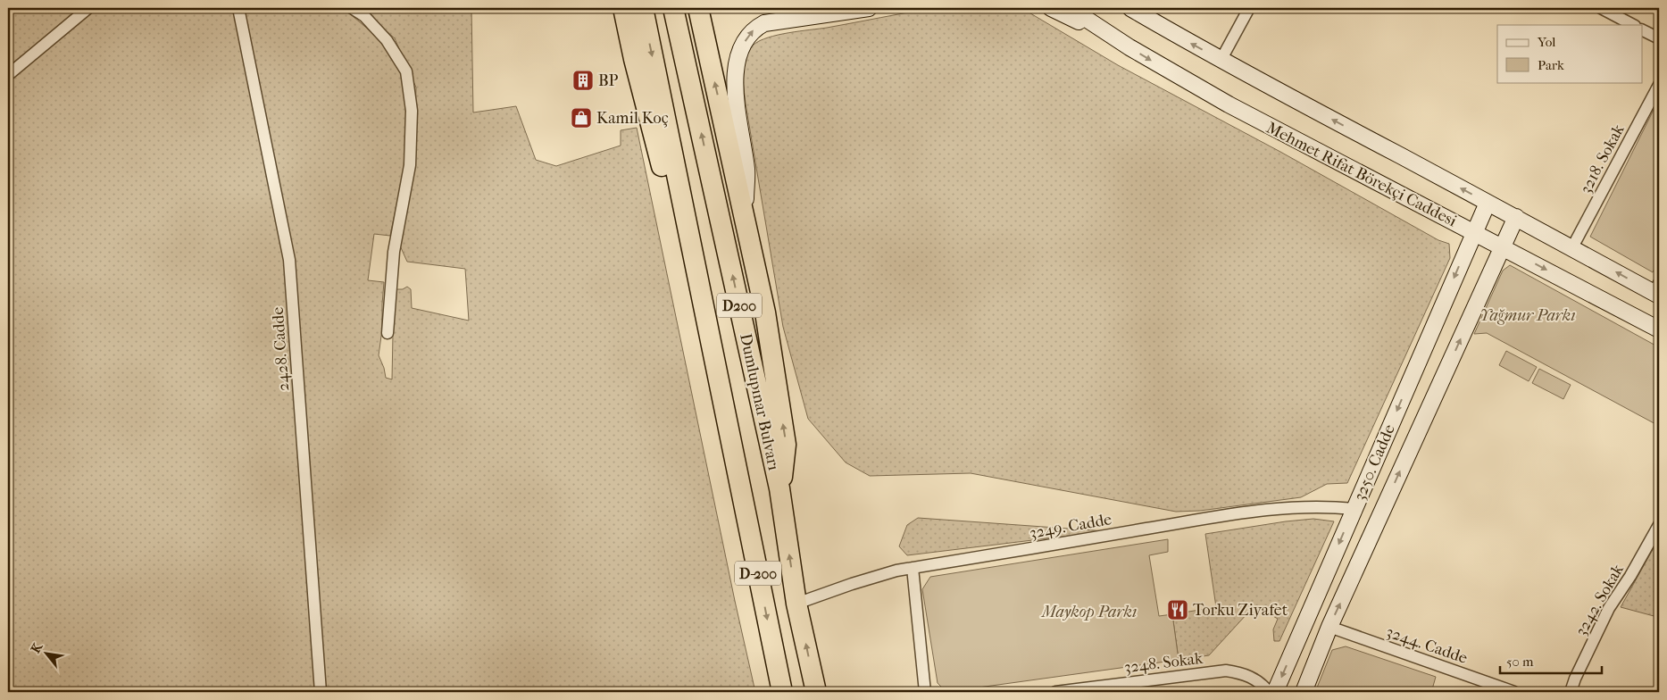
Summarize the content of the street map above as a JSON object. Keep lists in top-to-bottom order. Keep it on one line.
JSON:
{"streets":{"highway":["D200","Dumlupınar Bulvarı","D-200"],"main road":["Mehmet Rifat Börekçi Caddesi","3250. Cadde"],"street":["3218. Sokak","2428. Cadde","3249. Cadde","3242. Sokak","3244. Cadde","3248. Sokak"]},"crossings":[["3218. Sokak","Mehmet Rifat Börekçi Caddesi"],["Mehmet Rifat Börekçi Caddesi","3250. Cadde"],["D200","D-200"],["Dumlupınar Bulvarı","3249. Cadde"],["3250. Cadde","3249. Cadde"],["3250. Cadde","3244. Cadde"]],"parks":["Yağmur Parkı","Maykop Parkı"],"places":{"building":["BP"],"shop":["Kamil Koç"],"restaurant":["Torku Ziyafet"]},"legend":["Yol","Park"],"scale_bar":"50 m","north":"top left"}
